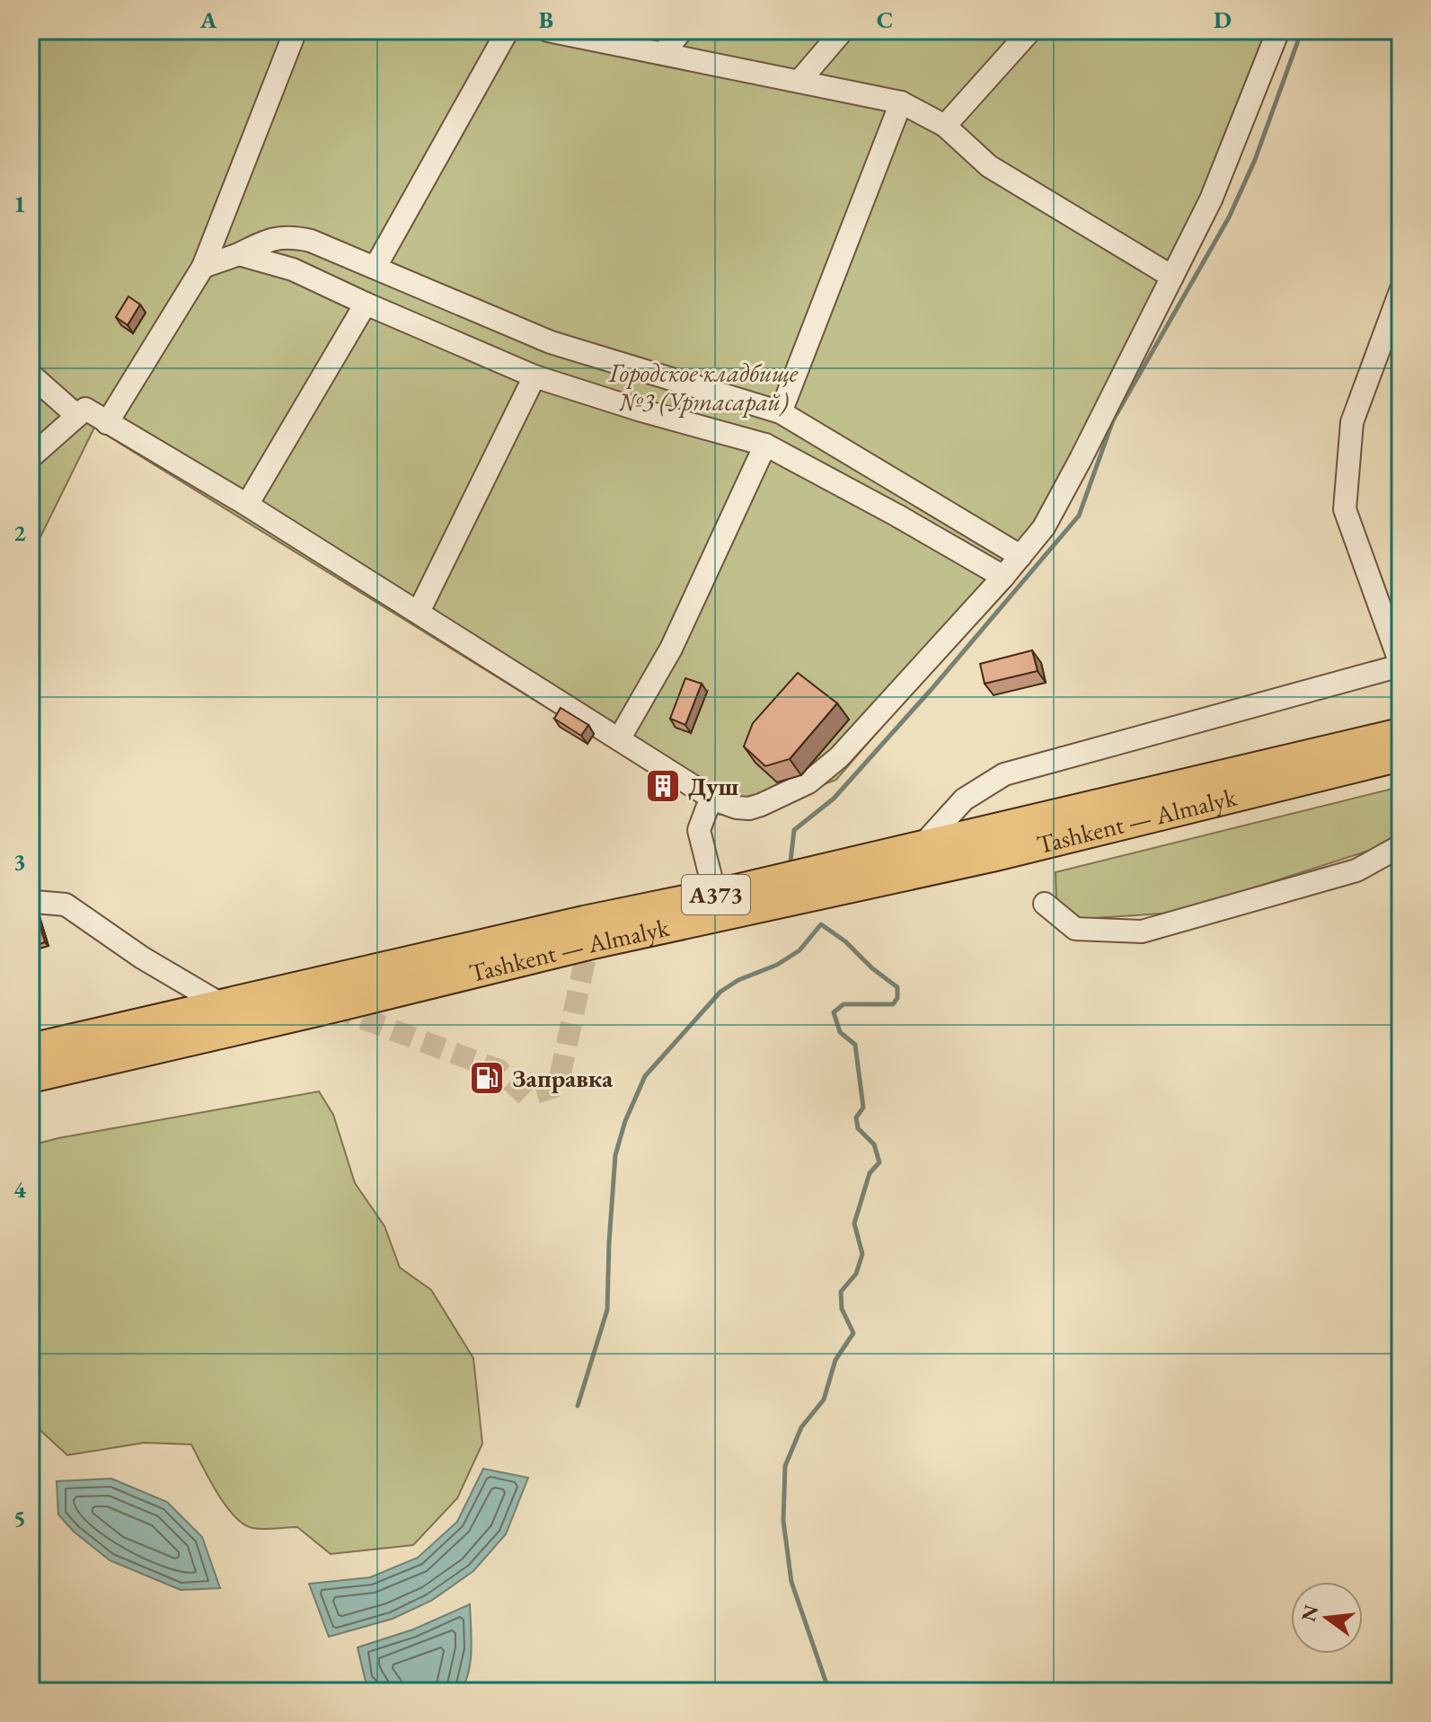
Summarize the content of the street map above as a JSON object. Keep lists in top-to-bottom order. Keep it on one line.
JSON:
{"streets":{"highway":["Tashkent — Almalyk","A373"]},"parks":["Городское кладбище №3 (Уртасарай)"],"places":{"building":["Душ"],"fuel station":["Заправка"]},"north":"left","grid":{"columns":["A","B","C","D"],"rows":["1","2","3","4","5"]}}
